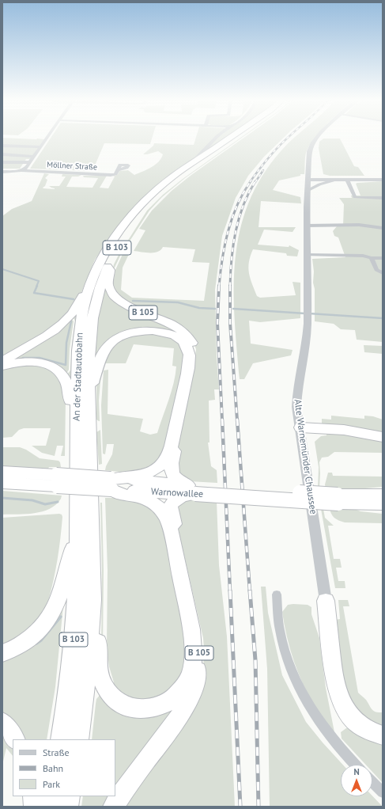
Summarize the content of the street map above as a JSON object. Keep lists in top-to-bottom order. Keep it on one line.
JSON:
{"streets":{"highway":["B 103","B 105","An der Stadtautobahn","Warnowallee"],"street":["Möllner Straße","Alte Warnemünder Chaussee"]},"crossings":[["B 103","An der Stadtautobahn"],["B 105","An der Stadtautobahn"],["B 105","Warnowallee"]],"legend":["Straße","Bahn","Park"],"north":"top"}
